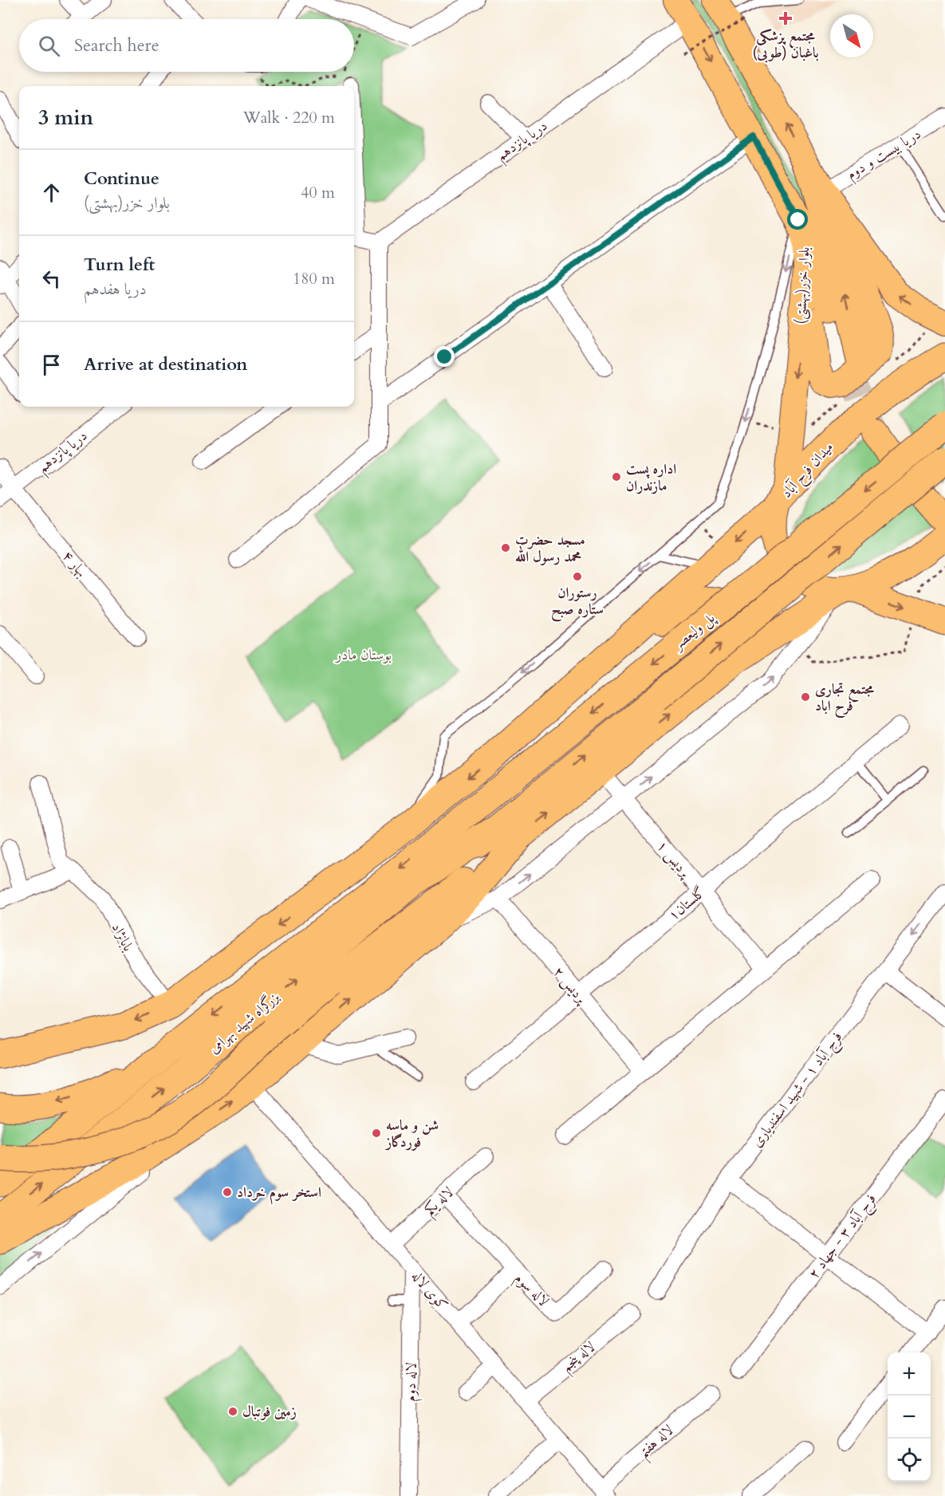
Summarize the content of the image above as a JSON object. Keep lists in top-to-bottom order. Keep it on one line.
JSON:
{"streets":{"highway":["میدان فرح آباد","پل ولیعصر","بزرگراه شهید بهرامی"],"main road":["بلوار خزر(بهشتی)"],"street":["دریا پانزدهم","دریا بیست و دوم","بهار ۴","پردیس ۱","گلستان۱","بابانژاد","پردیس ۲","فرح آباد ۱ - شهید اسفندیاری","لاله یکم","فرح آباد ۳ - جهاد ۲","لاله سوم","کوی لاله","لاله پنجم","لاله دوم","لاله هفتم"]},"crossings":[["دریا پانزدهم","بلوار خزر(بهشتی)"],["دریا پانزدهم","بهار ۴"],["بلوار خزر(بهشتی)","میدان فرح آباد"],["پل ولیعصر","بزرگراه شهید بهرامی"],["پردیس ۱","گلستان۱"],["گلستان۱","پردیس ۲"],["لاله یکم","کوی لاله"],["لاله سوم","کوی لاله"],["کوی لاله","لاله پنجم"],["کوی لاله","لاله دوم"],["کوی لاله","لاله هفتم"]],"parks":["بوستان مادر"],"places":{"health":["مجتمع پزشکی باغبان (طوبی)"],"other":["اداره پست مازندران","مسجد حضرت محمد رسول الله","رستوران ستاره صبح","مجتمع تجاری فرح اباد","شن و ماسه فوردگاز","استخر سوم خرداد","زمین فوتبال"]},"north":"bottom right","page":{"search":"Search here","heading":["3 min","Walk · 220 m"],"list":[["Continue","بلوار خزر(بهشتی)","40 m"],["Turn left","دریا هفدهم","180 m"],"Arrive at destination"],"map_buttons":["+","−"]}}
